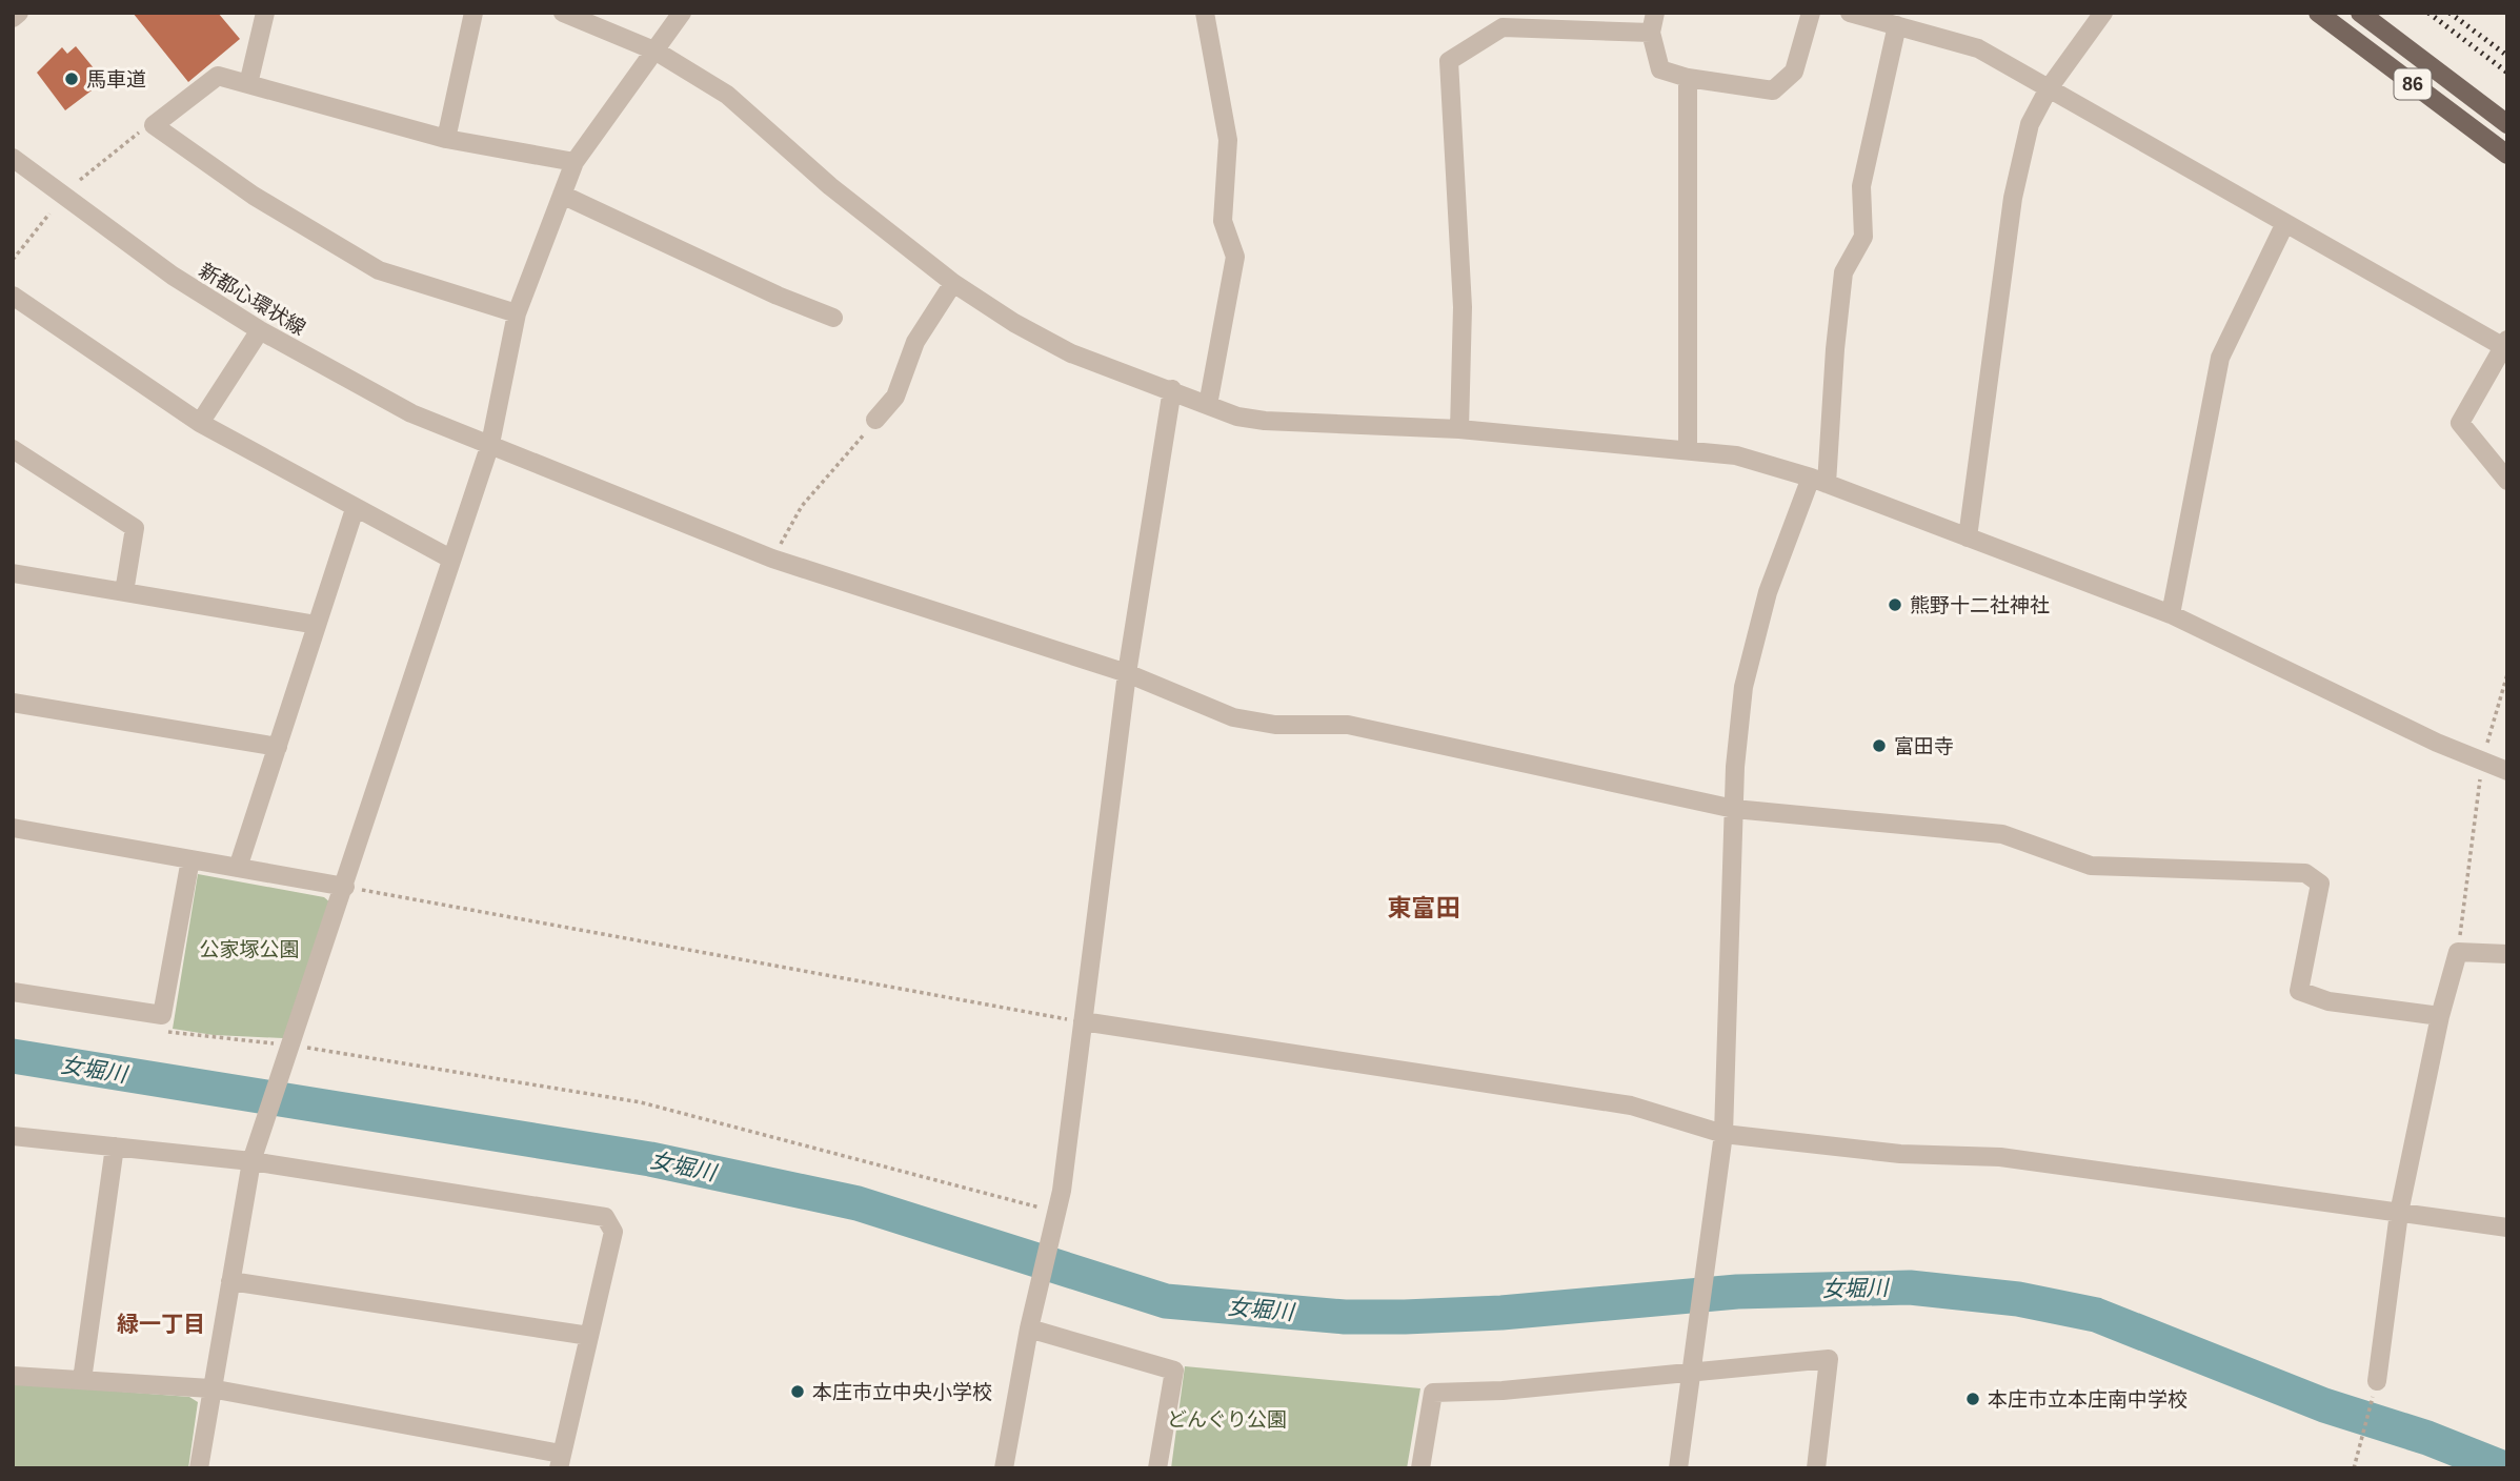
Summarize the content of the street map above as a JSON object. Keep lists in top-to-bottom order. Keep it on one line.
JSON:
{"streets":{"main road":["86"],"street":["新都心環状線"]},"districts":["東富田","緑一丁目"],"water":["女堀川"],"parks":["公家塚公園","どんぐり公園"],"places":["馬車道","熊野十二社神社","富田寺","本庄市立中央小学校","本庄市立本庄南中学校"]}
